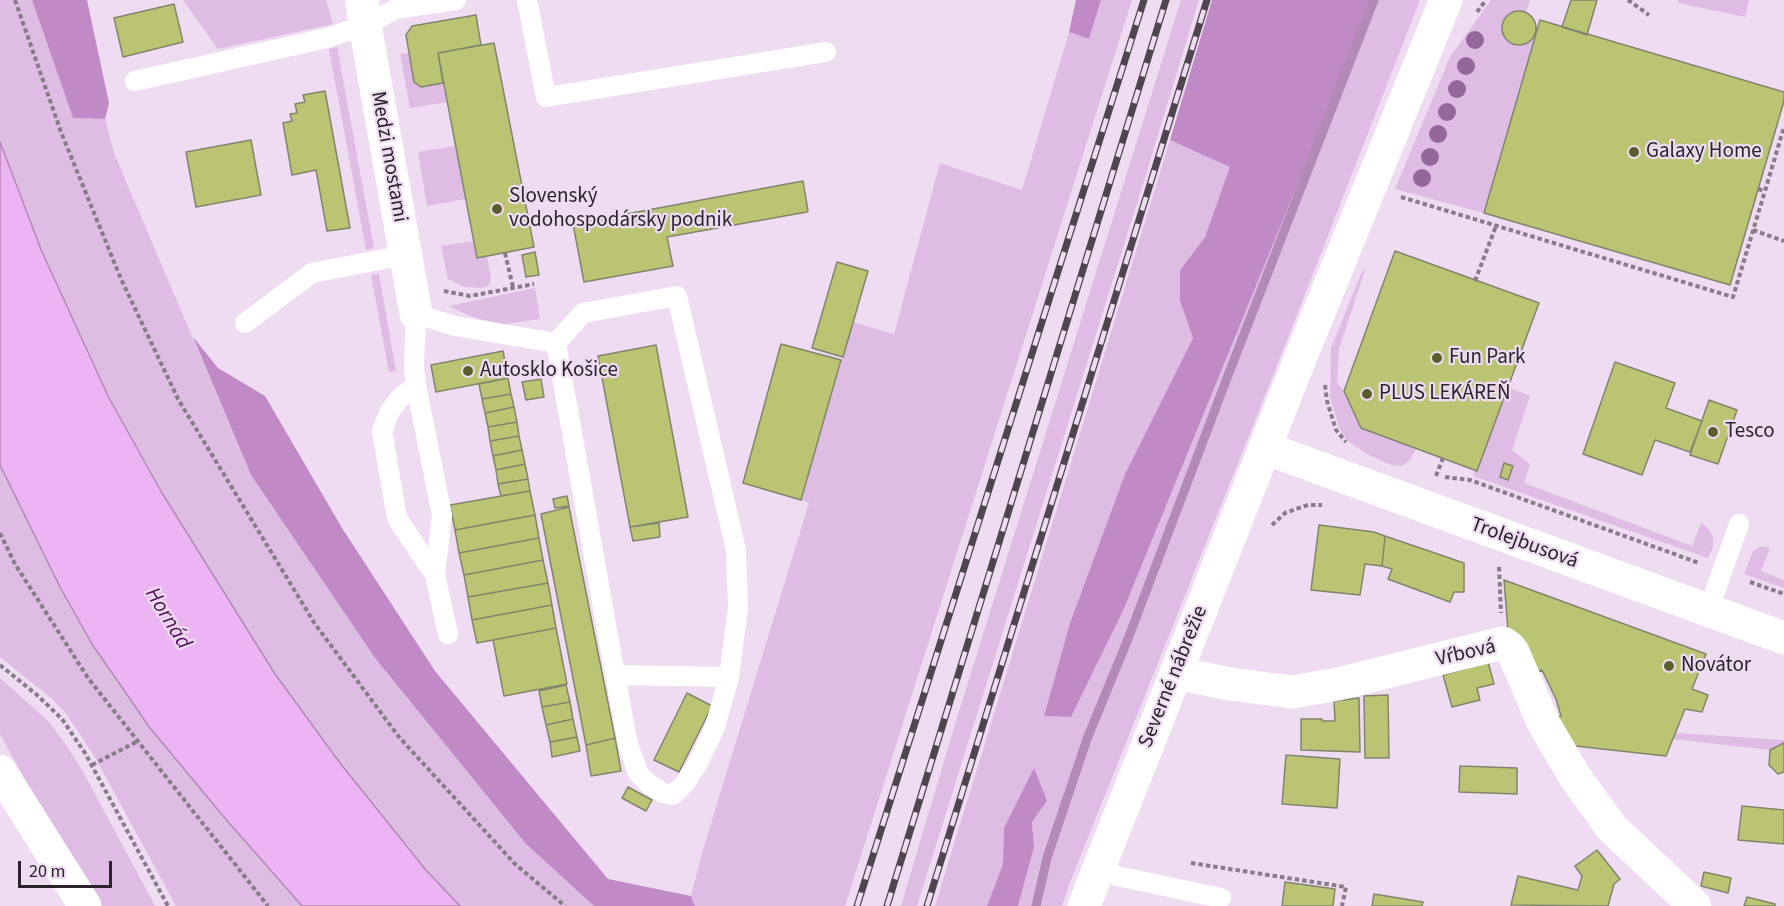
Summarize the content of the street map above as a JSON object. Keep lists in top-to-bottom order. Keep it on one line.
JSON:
{"streets":{"street":["Medzi mostami","Trolejbusová","Vŕbová","Severné nábrežie"]},"crossings":[["Trolejbusová","Severné nábrežie"],["Vŕbová","Severné nábrežie"]],"water":["Hornád"],"places":["Galaxy Home","Slovenský vodohospodársky podnik","Fun Park","Autosklo Košice","PLUS LEKÁREŇ","Tesco","Novátor"],"scale_bar":"20 m"}
